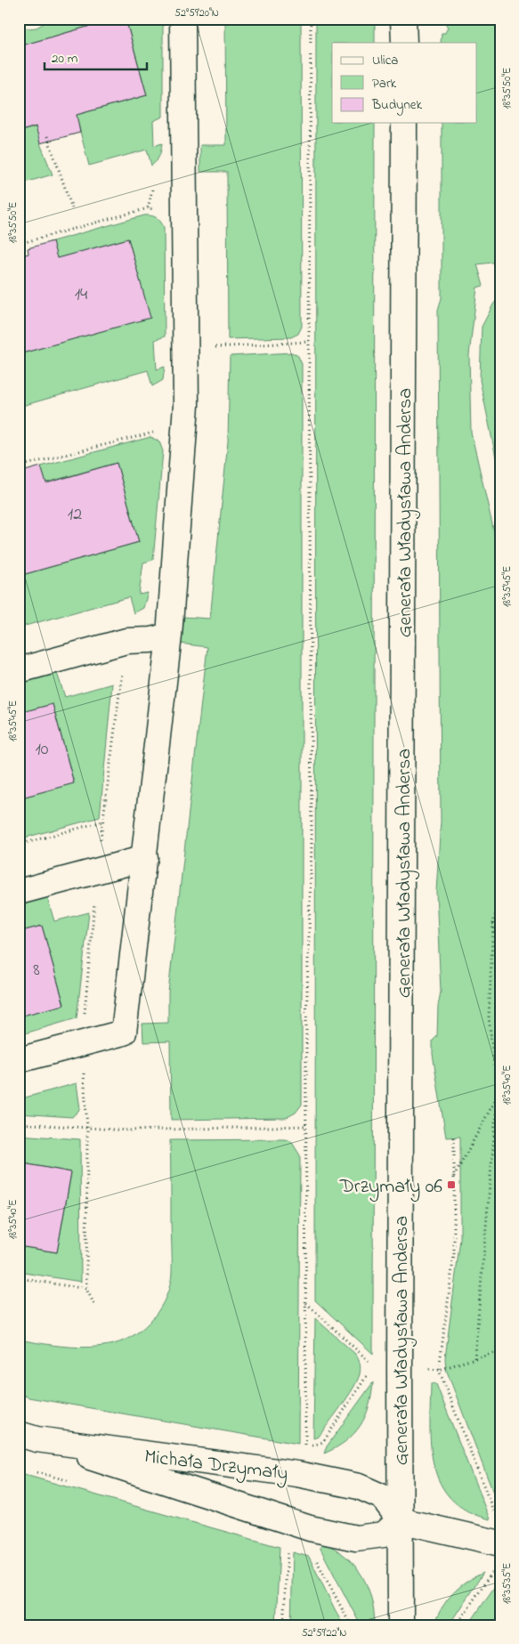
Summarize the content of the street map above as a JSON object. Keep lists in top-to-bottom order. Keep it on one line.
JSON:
{"streets":{"street":["Generała Władysława Andersa","Michała Drzymały"]},"crossings":[["Generała Władysława Andersa","Michała Drzymały"]],"places":{"transit":["Drzymały 06"]},"house_numbers":["14","12","10","8"],"legend":["Ulica","Park","Budynek"],"scale_bar":"20 m","coordinates":["52°59'20\"N","18°35'50\"E","18°35'45\"E","18°35'40\"E","18°35'35\"E","52°59'22\"N"]}
